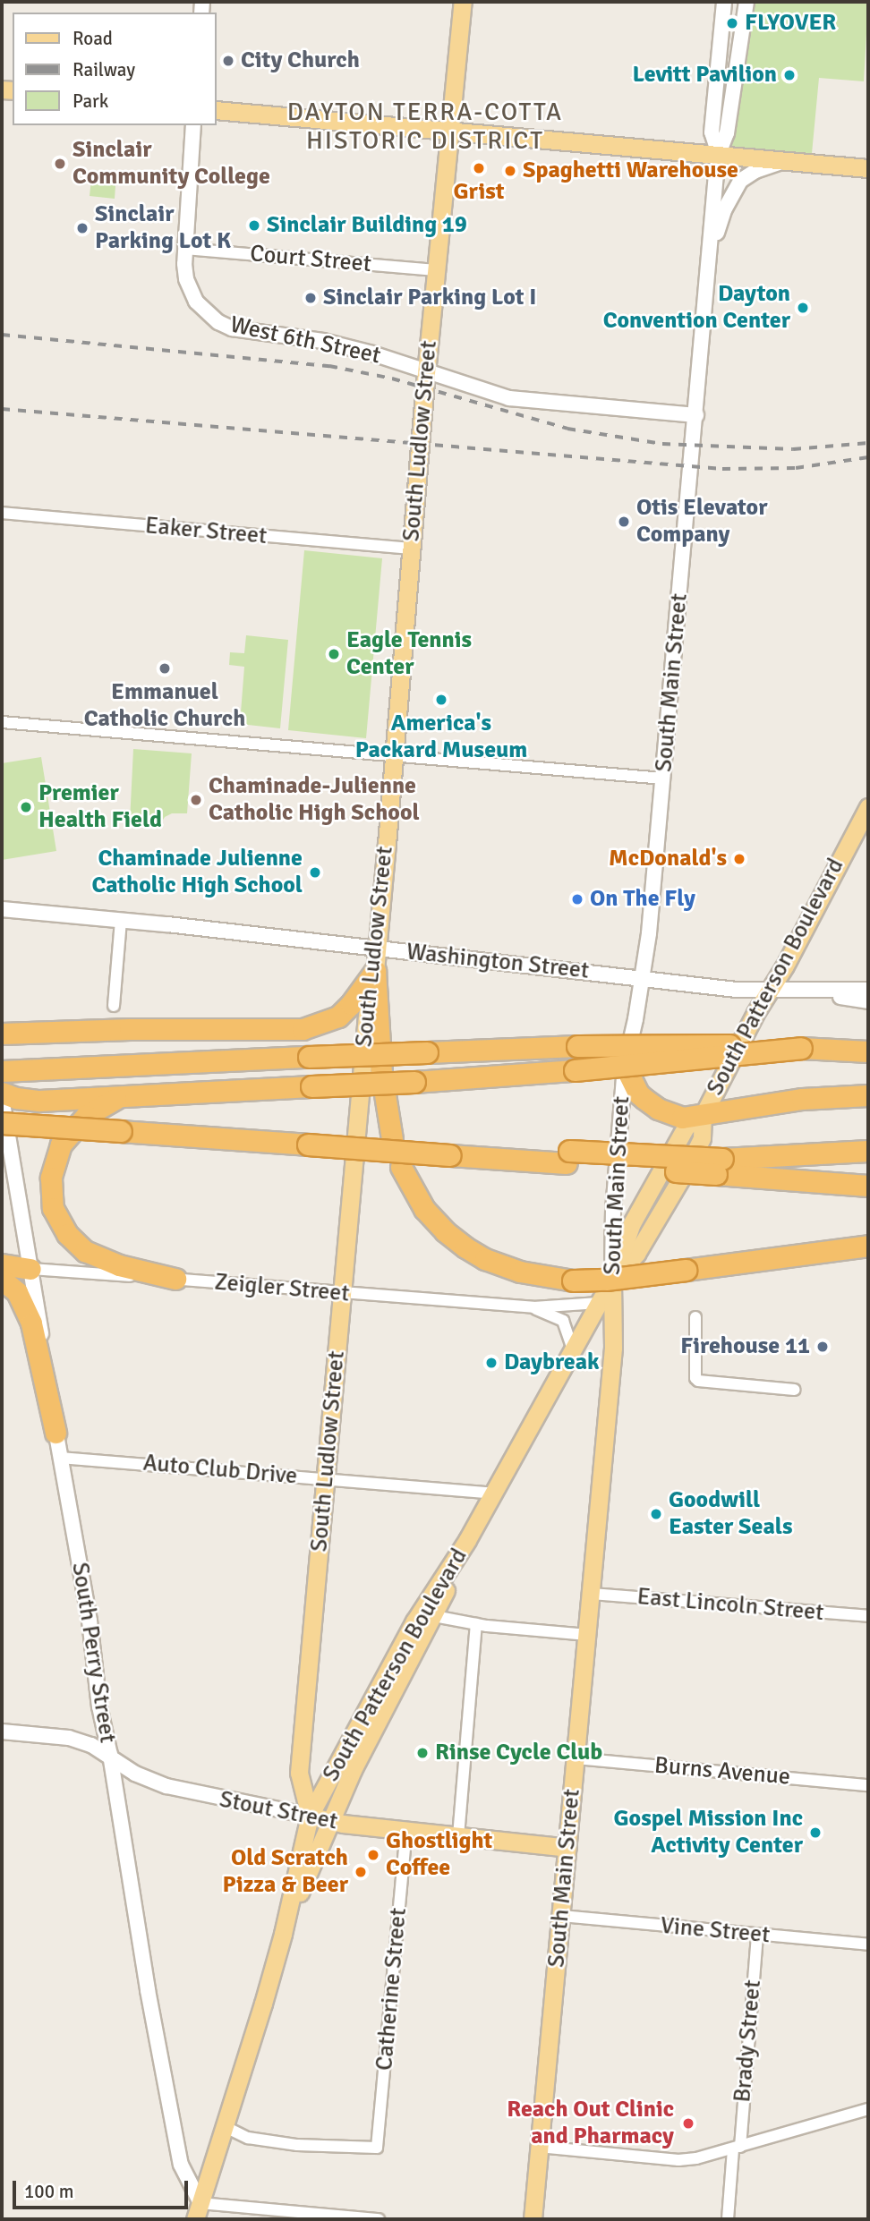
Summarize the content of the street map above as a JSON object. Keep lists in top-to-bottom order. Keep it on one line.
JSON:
{"streets":{"main road":["South Ludlow Street","South Main Street","South Patterson Boulevard","Stout Street"],"street":["Court Street","West 6th Street","Eaker Street","Washington Street","Zeigler Street","Auto Club Drive","East Lincoln Street","South Perry Street","Burns Avenue","Vine Street","Catherine Street","Brady Street"]},"crossings":[["Court Street","West 6th Street"],["Court Street","South Ludlow Street"],["West 6th Street","South Ludlow Street"],["West 6th Street","South Main Street"],["South Ludlow Street","Eaker Street"],["South Ludlow Street","Washington Street"],["South Ludlow Street","South Patterson Boulevard"],["South Ludlow Street","Zeigler Street"],["South Ludlow Street","Auto Club Drive"],["South Ludlow Street","Stout Street"],["South Main Street","Washington Street"],["South Main Street","South Patterson Boulevard"],["South Main Street","East Lincoln Street"],["South Main Street","Burns Avenue"],["South Main Street","Stout Street"],["South Main Street","Vine Street"],["Washington Street","South Patterson Boulevard"],["South Patterson Boulevard","Zeigler Street"],["South Patterson Boulevard","Auto Club Drive"],["South Patterson Boulevard","South Perry Street"],["South Patterson Boulevard","Stout Street"],["South Patterson Boulevard","Catherine Street"],["Zeigler Street","South Perry Street"],["Auto Club Drive","South Perry Street"],["South Perry Street","Stout Street"],["Stout Street","Catherine Street"],["Vine Street","Brady Street"]],"districts":["DAYTON TERRA-COTTA HISTORIC DISTRICT"],"places":["FLYOVER","City Church","Levitt Pavilion","Sinclair Community College","Grist","Spaghetti Warehouse","Sinclair Building 19","Sinclair Parking Lot K","Sinclair Parking Lot I","Dayton Convention Center","Otis Elevator Company","Eagle Tennis Center","Emmanuel Catholic Church","America's Packard Museum","Chaminade-Julienne Catholic High School","Premier Health Field","McDonald's","Chaminade Julienne Catholic High School","On The Fly","Firehouse 11","Daybreak","Goodwill Easter Seals","Rinse Cycle Club","Gospel Mission Inc Activity Center","Ghostlight Coffee","Old Scratch Pizza & Beer","Reach Out Clinic and Pharmacy"],"legend":["Road","Railway","Park"],"scale_bar":"100 m"}
